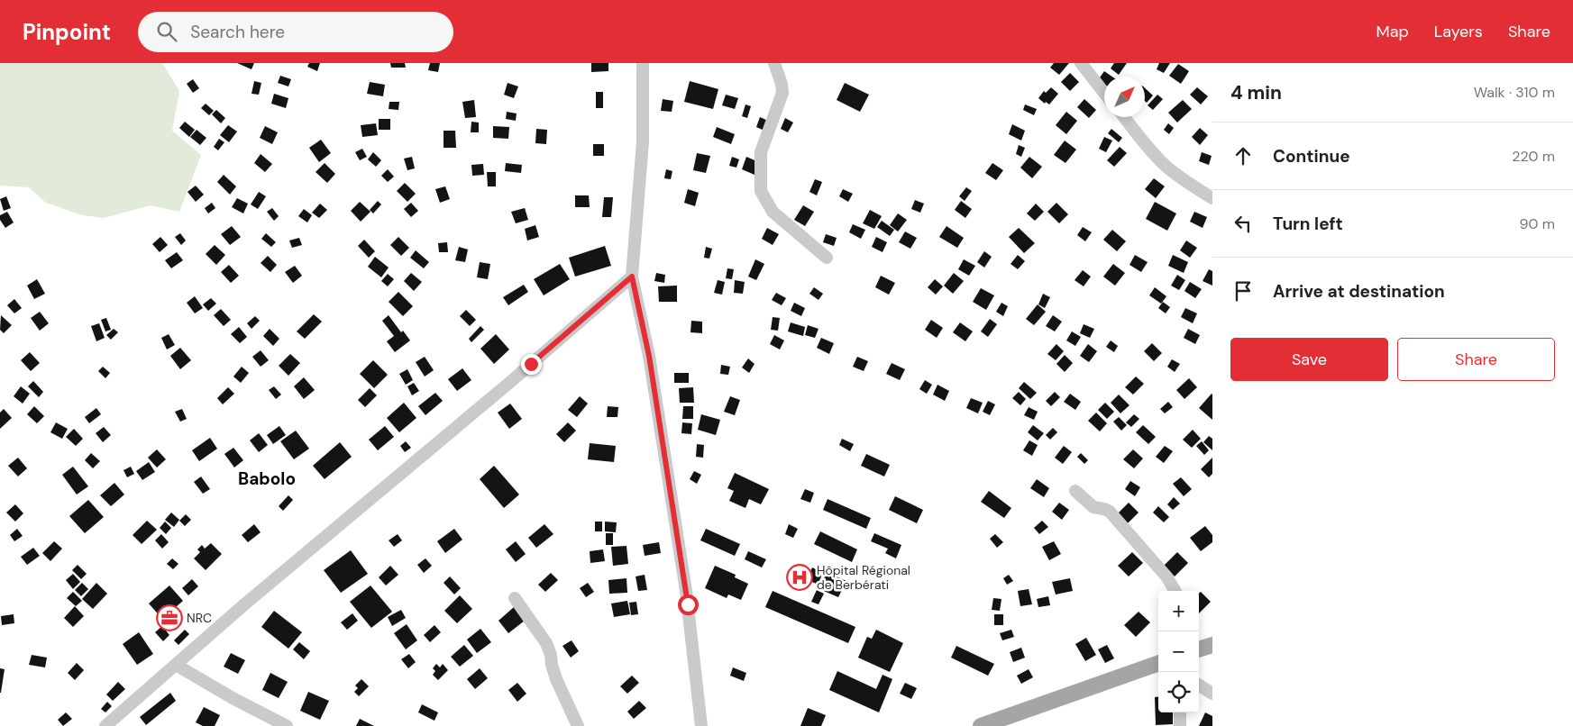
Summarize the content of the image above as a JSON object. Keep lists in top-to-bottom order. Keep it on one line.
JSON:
{"districts":["Babolo"],"places":{"hospital":["Hôpital Régional de Berbérati"],"office":["NRC"]},"north":"top right","page":{"header":"Pinpoint","search":"Search here","nav":["Map","Layers","Share"],"heading":["4 min","Walk · 310 m"],"list":[["Continue","220 m"],["Turn left","90 m"],"Arrive at destination"],"buttons":["Save","Share"],"map_buttons":["+","−"]}}
